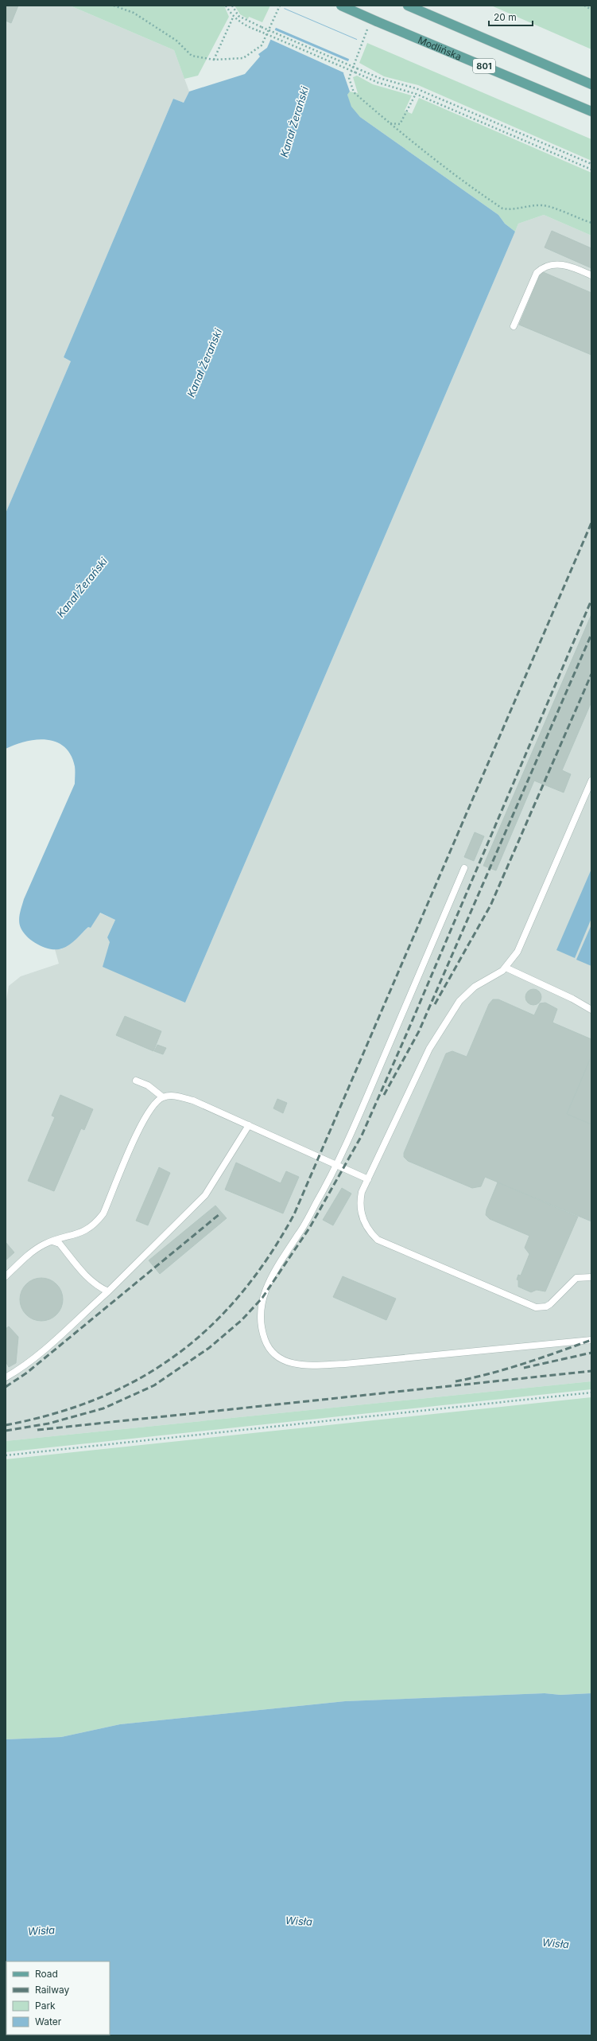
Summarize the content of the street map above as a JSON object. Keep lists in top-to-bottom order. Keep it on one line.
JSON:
{"streets":{"main road":["Modlińska","801"]},"water":["Kanał Żerański","Wisła"],"legend":["Road","Railway","Park","Water"],"scale_bar":"20 m"}
